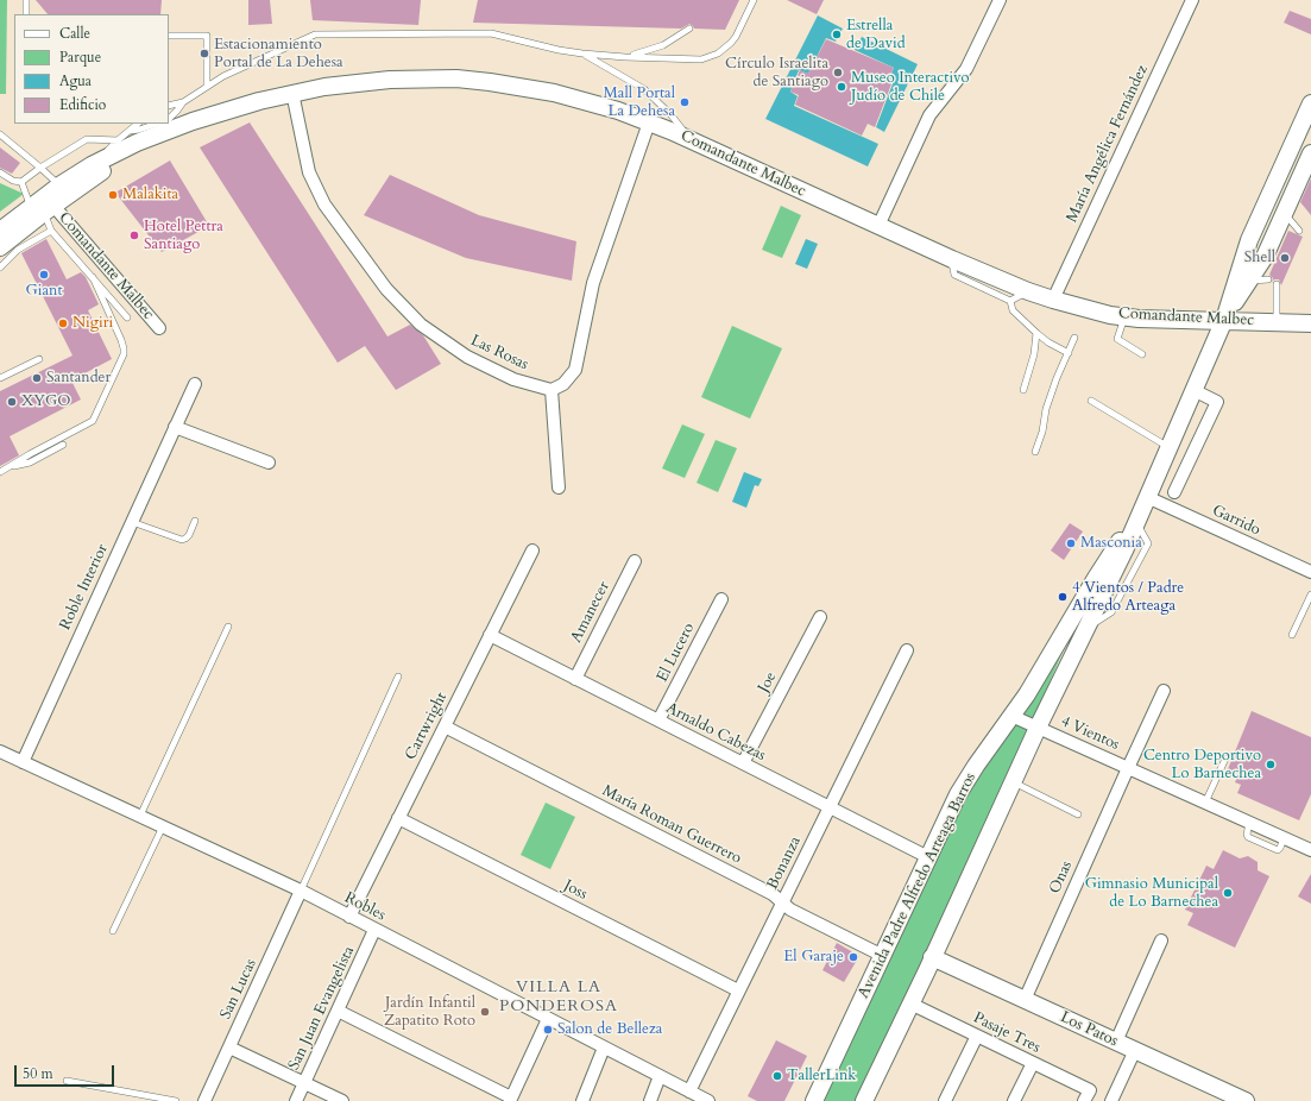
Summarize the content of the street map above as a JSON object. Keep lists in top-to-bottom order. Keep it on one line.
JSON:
{"streets":{"main road":["Comandante Malbec","Avenida Padre Alfredo Arteaga Barros","Los Patos"],"street":["María Angélica Fernández","Las Rosas","Garrido","Roble Interior","Amanecer","El Lucero","Joe","Cartwright","Arnaldo Cabezas","4 Vientos","María Roman Guerrero","Bonanza","Onas","Joss","Robles","San Lucas","San Juan Evangelista","Pasaje Tres"]},"crossings":[["María Angélica Fernández","Comandante Malbec"],["Comandante Malbec","Las Rosas"],["Comandante Malbec","Avenida Padre Alfredo Arteaga Barros"],["Garrido","Avenida Padre Alfredo Arteaga Barros"],["Roble Interior","Robles"],["Amanecer","Arnaldo Cabezas"],["El Lucero","Arnaldo Cabezas"],["Joe","Arnaldo Cabezas"],["Cartwright","Arnaldo Cabezas"],["Cartwright","María Roman Guerrero"],["Cartwright","Joss"],["Cartwright","Robles"],["Arnaldo Cabezas","Bonanza"],["Arnaldo Cabezas","Avenida Padre Alfredo Arteaga Barros"],["4 Vientos","Onas"],["4 Vientos","Avenida Padre Alfredo Arteaga Barros"],["María Roman Guerrero","Bonanza"],["María Roman Guerrero","Avenida Padre Alfredo Arteaga Barros"],["Bonanza","Joss"],["Bonanza","Robles"],["Onas","Los Patos"],["Avenida Padre Alfredo Arteaga Barros","Los Patos"],["Avenida Padre Alfredo Arteaga Barros","Pasaje Tres"],["Robles","San Lucas"],["Robles","San Juan Evangelista"]],"districts":["VILLA LA PONDEROSA"],"places":["Estrella de David","Estacionamiento Portal de La Dehesa","Círculo Israelita de Santiago","Museo Interactivo Judío de Chile","Mall Portal La Dehesa","Malakita","Hotel Pettra Santiago","Shell","Giant","Nigiri","Santander","XYGO","Masconia","4 Vientos / Padre Alfredo Arteaga","Centro Deportivo Lo Barnechea","Gimnasio Municipal de Lo Barnechea","El Garaje","Jardín Infantil Zapatito Roto","Salon de Belleza","TallerLink"],"legend":["Calle","Parque","Agua","Edificio"],"scale_bar":"50 m"}
